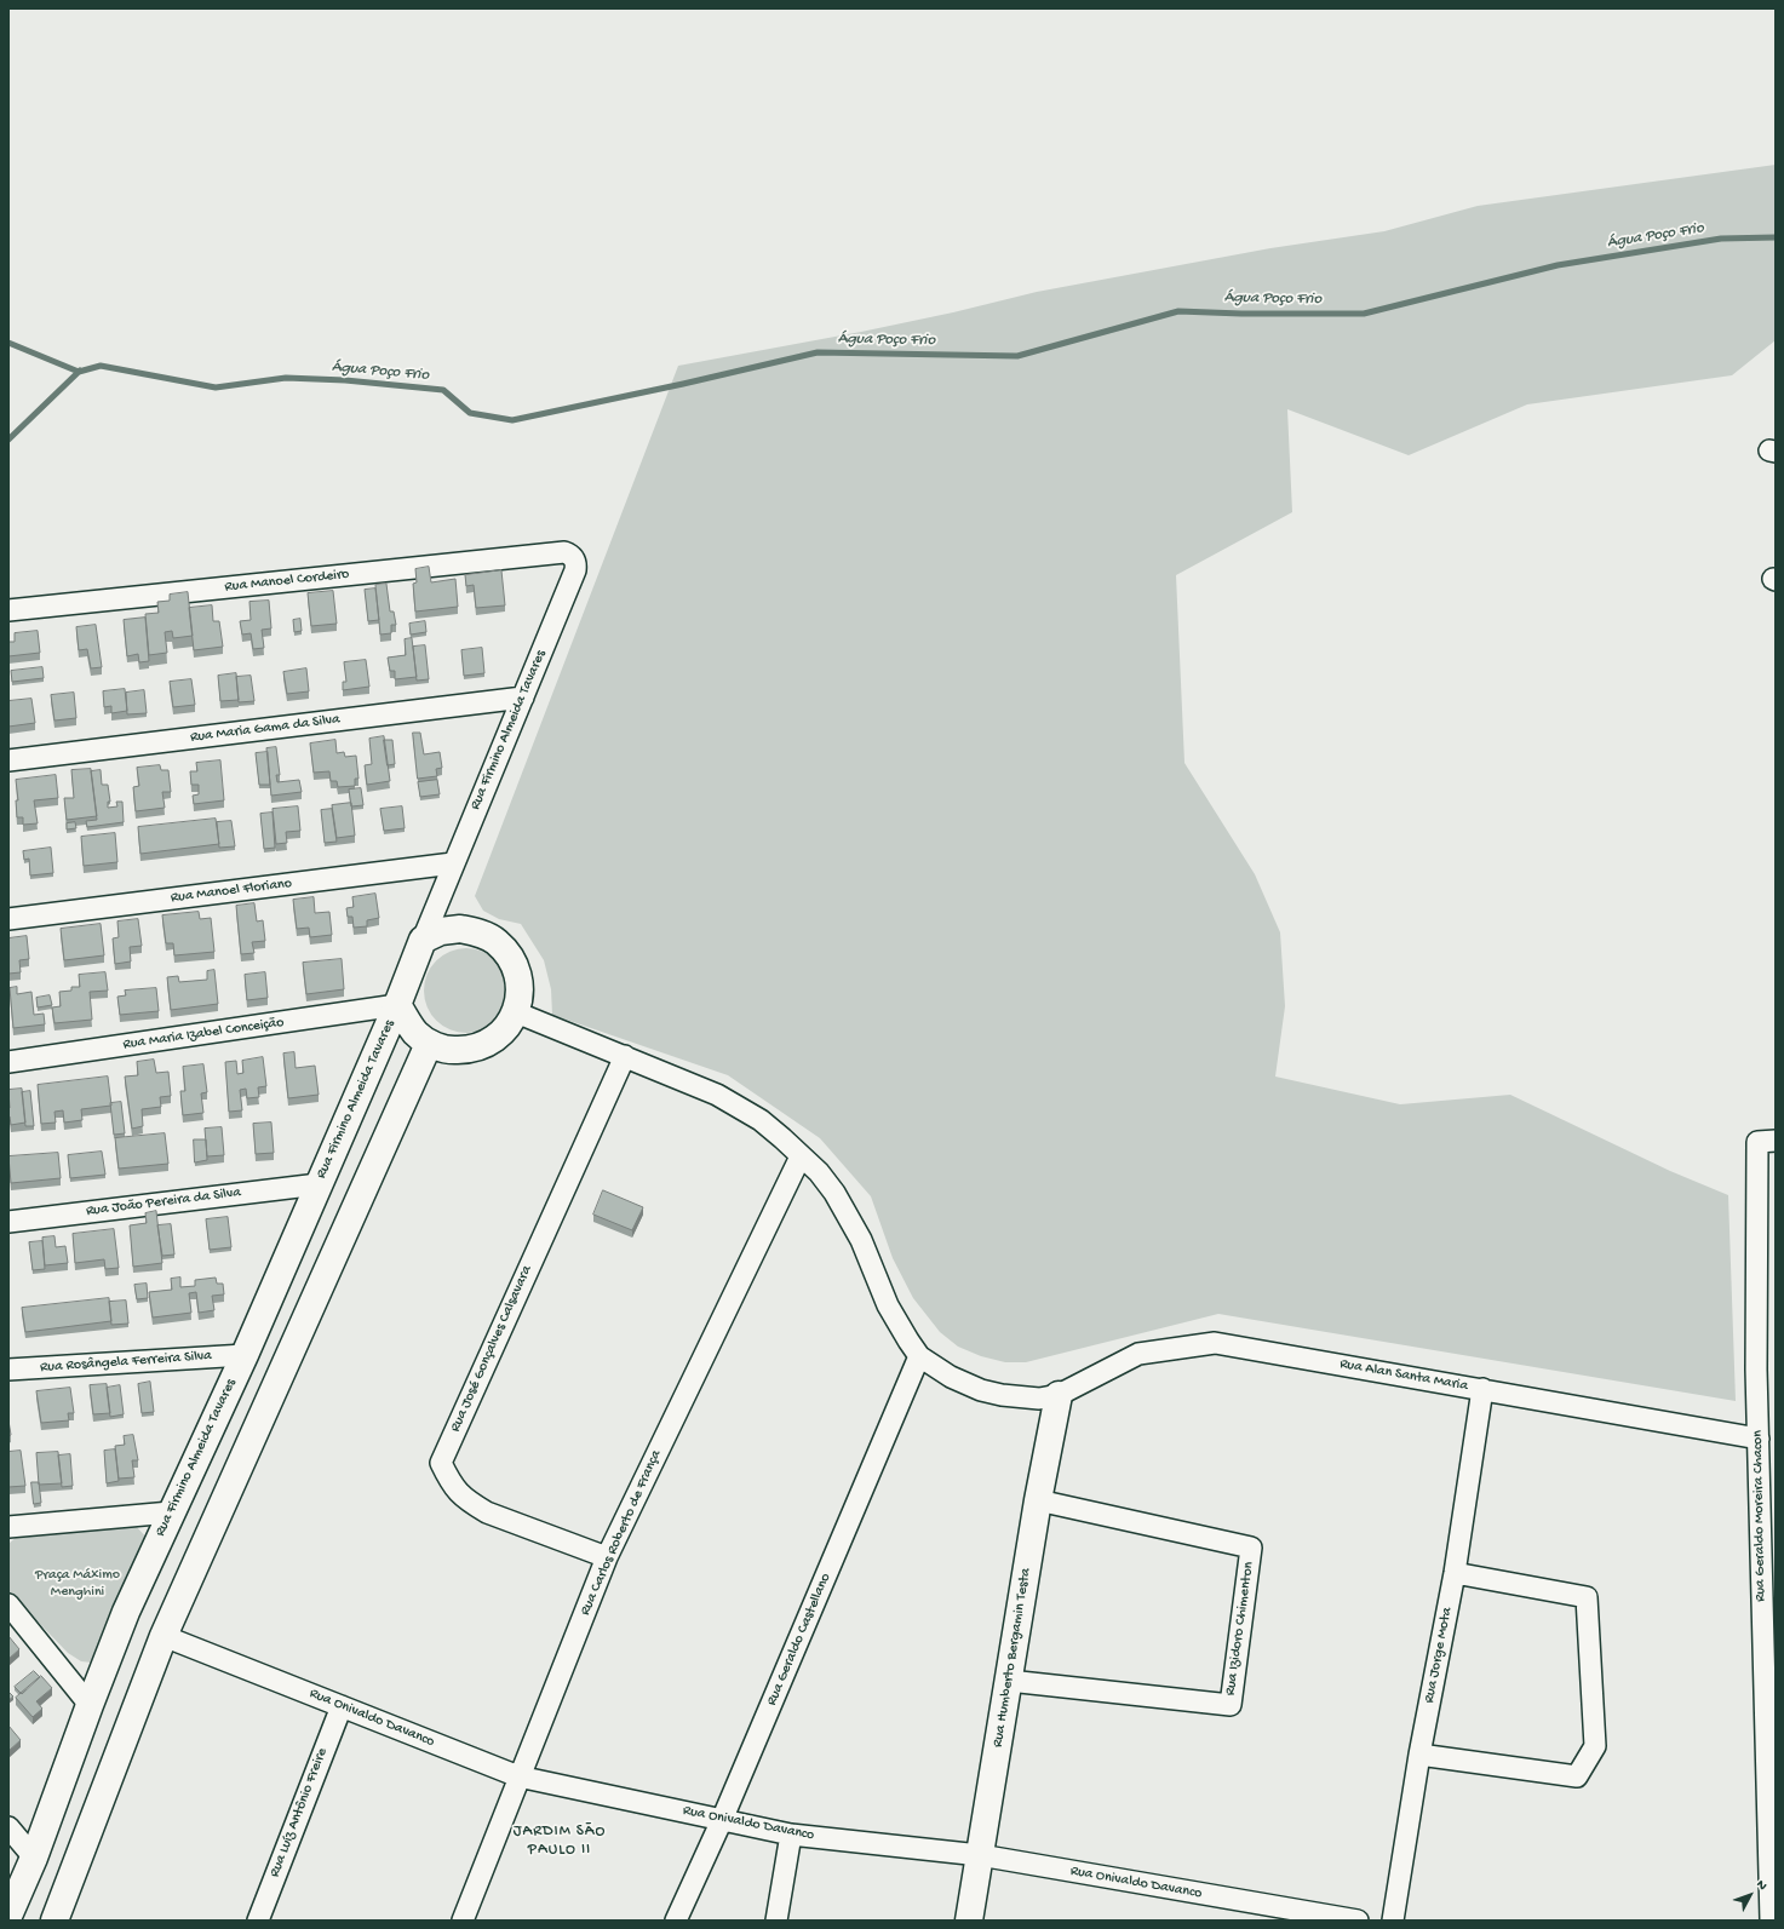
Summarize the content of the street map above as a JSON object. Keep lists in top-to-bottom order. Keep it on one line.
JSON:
{"streets":{"street":["Rua Manoel Cordeiro","Rua Maria Gama da Silva","Rua Firmino Almeida Tavares","Rua Manoel Floriano","Rua Maria Izabel Conceição","Rua João Pereira da Silva","Rua José Gonçalves Calsavara","Rua Rosângela Ferreira Silva","Rua Alan Santa Maria","Rua Geraldo Moreira Chacon","Rua Carlos Roberto de França","Rua Izidoro Chimenton","Rua Geraldo Castellano","Rua Jorge Mota","Rua Humberto Bergamin Testa","Rua Onivaldo Davanco","Rua Luíz Antônio Freire"]},"crossings":[["Rua Manoel Cordeiro","Rua Firmino Almeida Tavares"],["Rua Maria Gama da Silva","Rua Firmino Almeida Tavares"],["Rua Firmino Almeida Tavares","Rua Manoel Floriano"],["Rua Firmino Almeida Tavares","Rua Maria Izabel Conceição"],["Rua Firmino Almeida Tavares","Rua João Pereira da Silva"],["Rua Firmino Almeida Tavares","Rua Rosângela Ferreira Silva"],["Rua José Gonçalves Calsavara","Rua Carlos Roberto de França"],["Rua Alan Santa Maria","Rua Geraldo Moreira Chacon"],["Rua Alan Santa Maria","Rua Geraldo Castellano"],["Rua Alan Santa Maria","Rua Jorge Mota"],["Rua Alan Santa Maria","Rua Humberto Bergamin Testa"],["Rua Carlos Roberto de França","Rua Onivaldo Davanco"],["Rua Izidoro Chimenton","Rua Humberto Bergamin Testa"],["Rua Geraldo Castellano","Rua Onivaldo Davanco"],["Rua Humberto Bergamin Testa","Rua Onivaldo Davanco"],["Rua Onivaldo Davanco","Rua Luíz Antônio Freire"]],"districts":["JARDIM SÃO PAULO II"],"water":["Água Poço Frio"],"parks":["Praça Máximo Menghini"],"north":"top right"}
